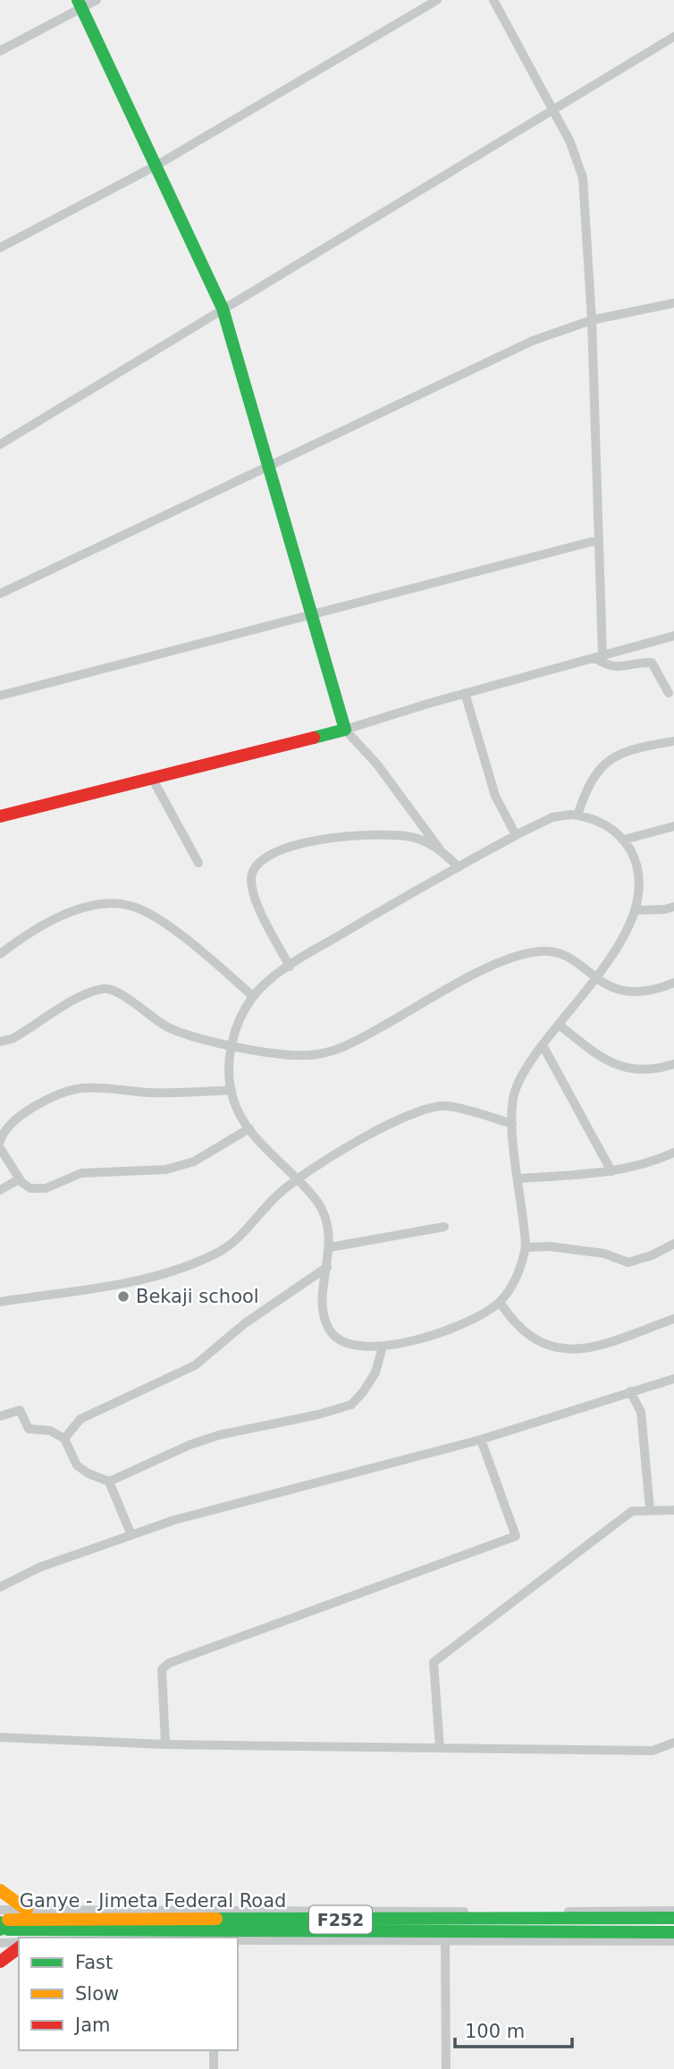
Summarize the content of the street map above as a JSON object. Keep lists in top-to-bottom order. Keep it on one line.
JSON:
{"streets":{"main road":["Ganye - Jimeta Federal Road","F252"]},"places":["Bekaji school"],"legend":["Fast","Slow","Jam"],"scale_bar":"100 m"}
